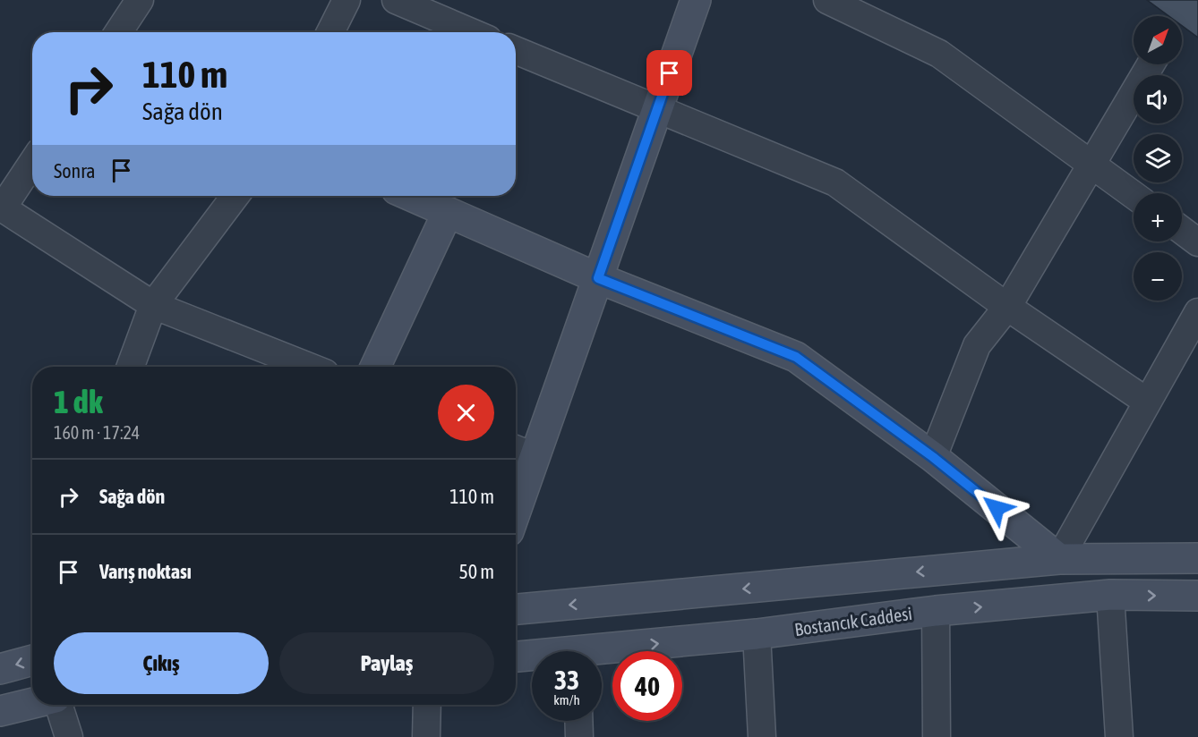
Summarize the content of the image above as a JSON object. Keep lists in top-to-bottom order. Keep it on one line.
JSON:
{"streets":{"street":["Bostancık Caddesi"]},"north":"top right","page":{"map_buttons":["+","−"],"turn":["110 m","Sağa dön"],"then":"Sonra","heading":["1 dk","160 m · 17:24"],"list":[{"name":"Sağa dön","value":"110 m"},{"name":"Varış noktası","value":"50 m"}],"buttons":["Çıkış","Paylaş"],"speed":"33 km/h","limit":"40"}}
